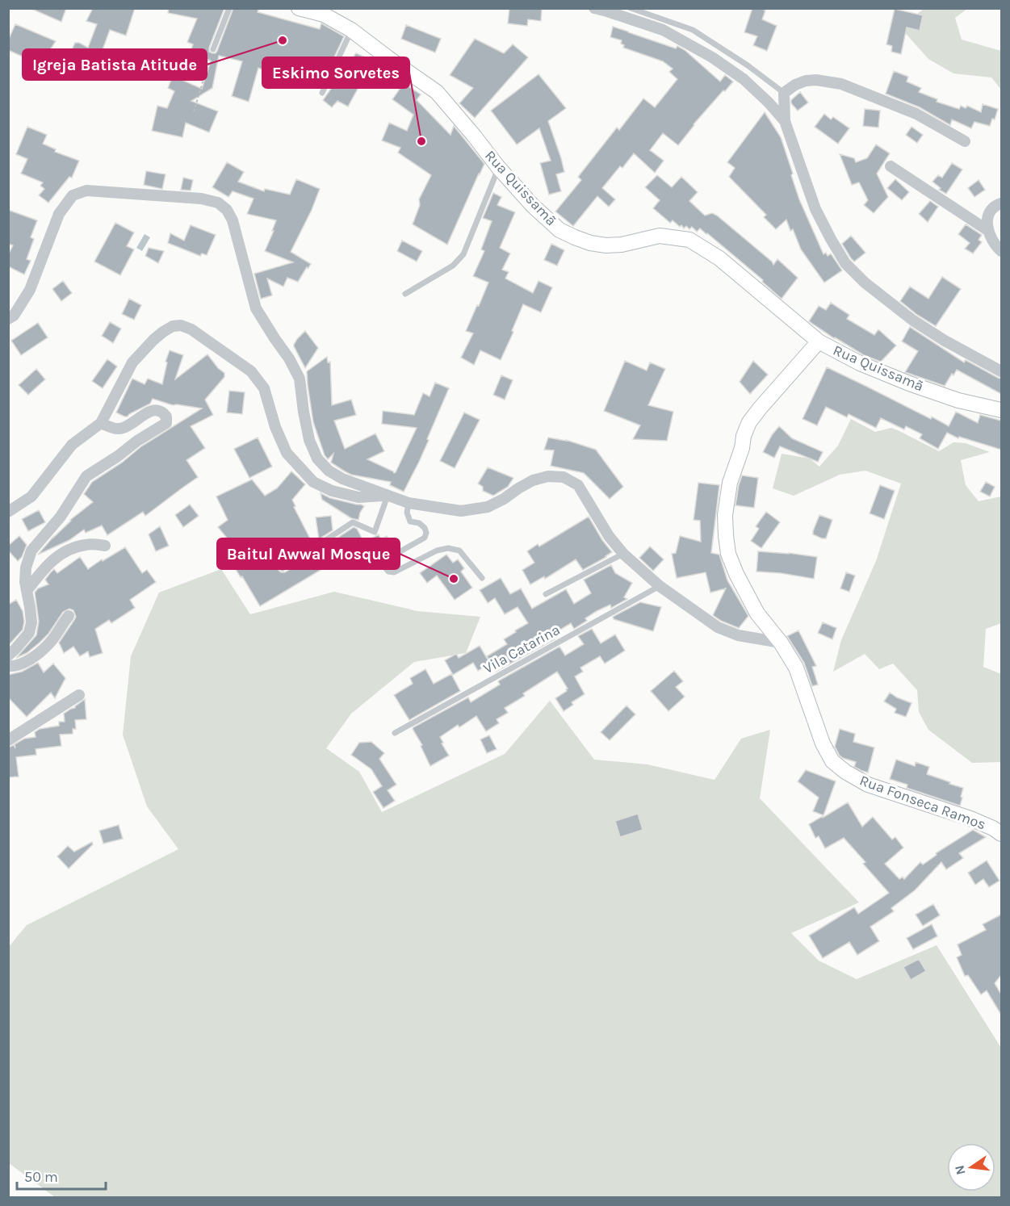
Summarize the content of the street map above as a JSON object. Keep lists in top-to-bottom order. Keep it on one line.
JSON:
{"streets":{"street":["Rua Quissamã","Rua Fonseca Ramos"],"lane":["Vila Catarina"]},"crossings":[["Rua Quissamã","Rua Fonseca Ramos"]],"places":["Igreja Batista Atitude","Eskimo Sorvetes","Baitul Awwal Mosque"],"scale_bar":"50 m","north":"left"}
